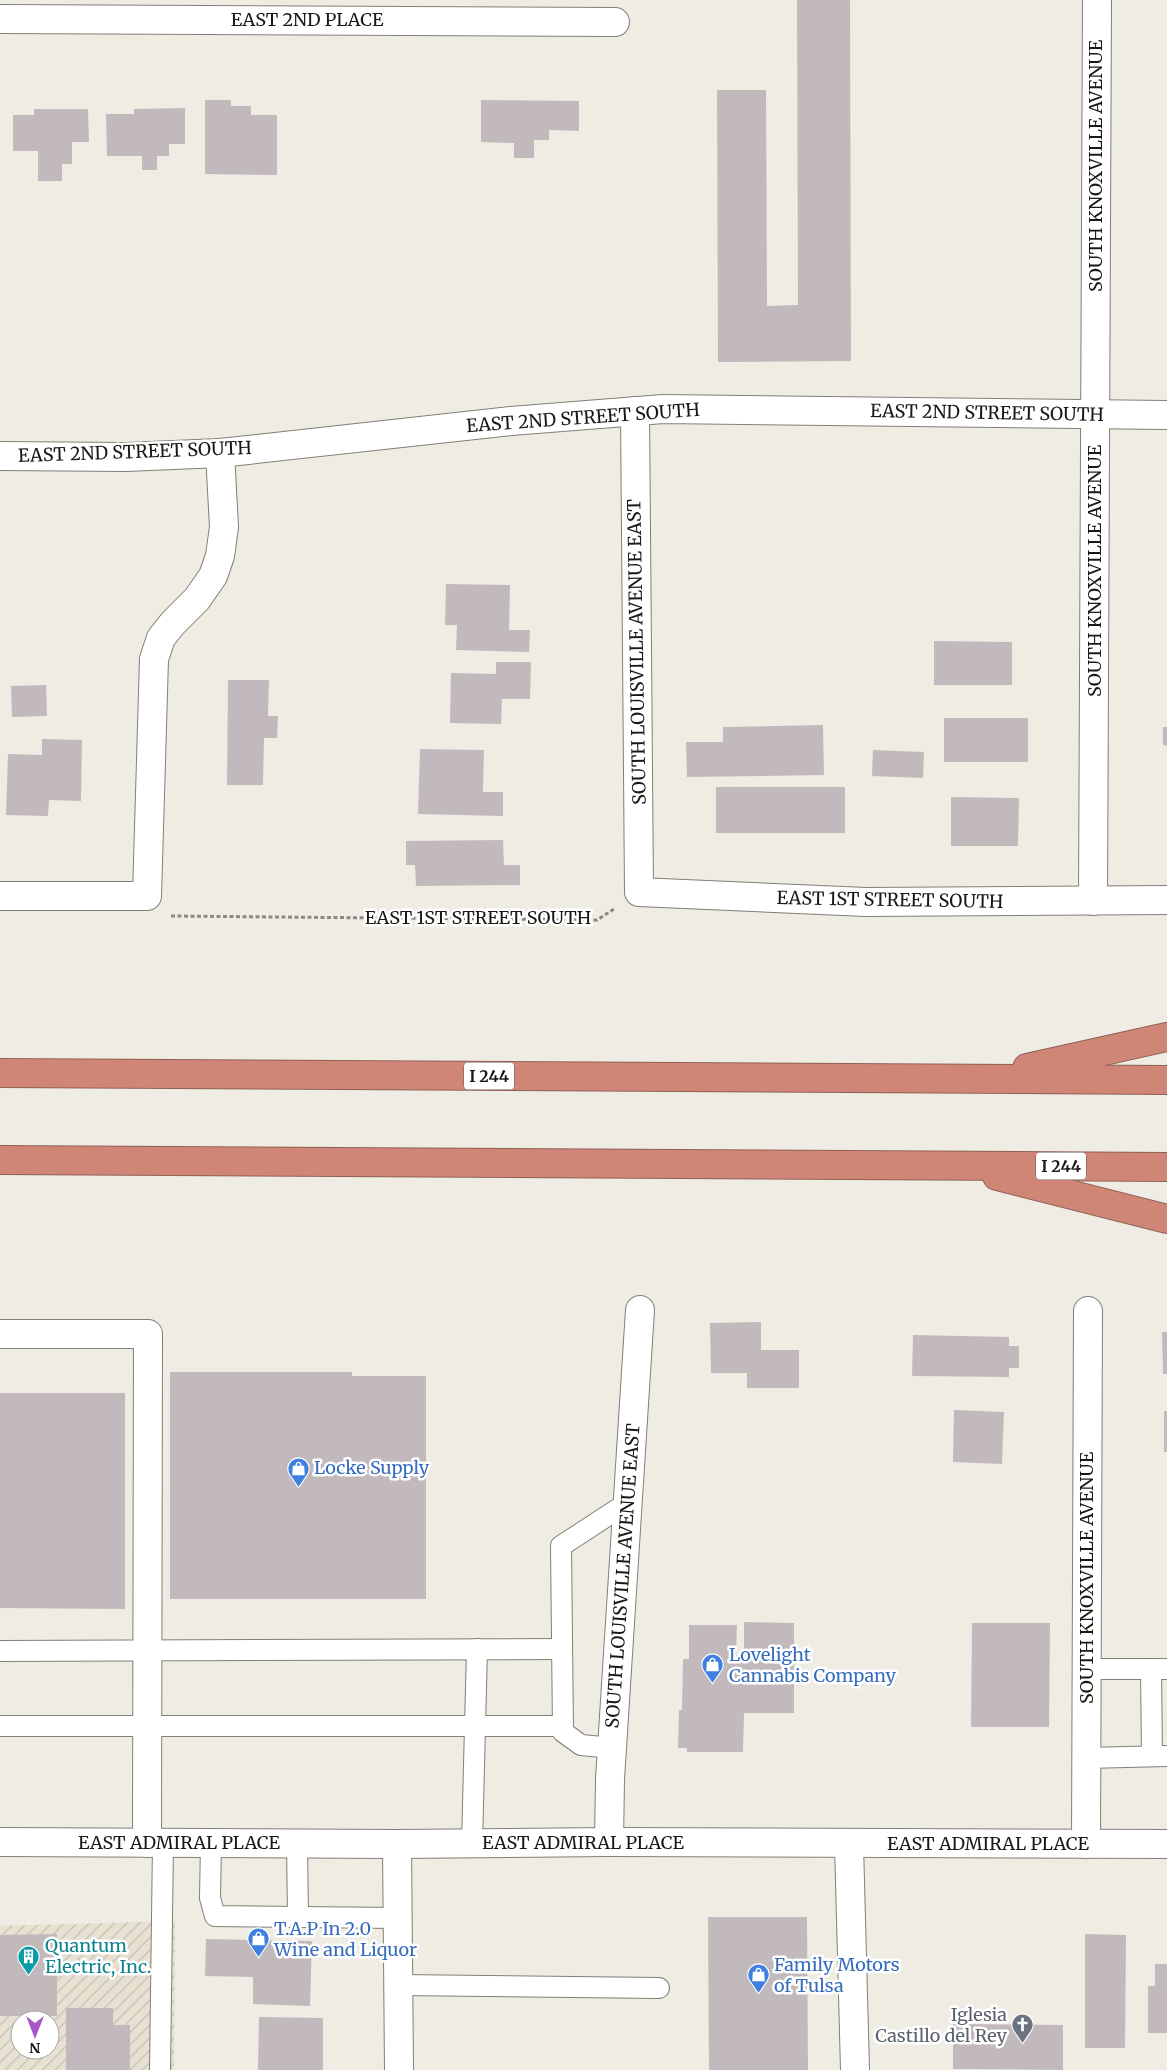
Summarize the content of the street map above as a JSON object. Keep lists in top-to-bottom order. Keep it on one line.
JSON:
{"streets":{"highway":["I 244"],"street":["EAST 2ND PLACE","SOUTH KNOXVILLE AVENUE","EAST 2ND STREET SOUTH","SOUTH LOUISVILLE AVENUE EAST","EAST 1ST STREET SOUTH","EAST ADMIRAL PLACE"]},"crossings":[["SOUTH KNOXVILLE AVENUE","EAST 2ND STREET SOUTH"],["SOUTH KNOXVILLE AVENUE","EAST 1ST STREET SOUTH"],["SOUTH KNOXVILLE AVENUE","EAST ADMIRAL PLACE"],["EAST 2ND STREET SOUTH","SOUTH LOUISVILLE AVENUE EAST"],["SOUTH LOUISVILLE AVENUE EAST","EAST 1ST STREET SOUTH"],["SOUTH LOUISVILLE AVENUE EAST","EAST ADMIRAL PLACE"]],"places":{"shop":["Locke Supply","Lovelight Cannabis Company","T.A.P In 2.0 Wine and Liquor","Family Motors of Tulsa"],"building":["Quantum Electric, Inc."],"church":["Iglesia Castillo del Rey"]},"north":"bottom"}
